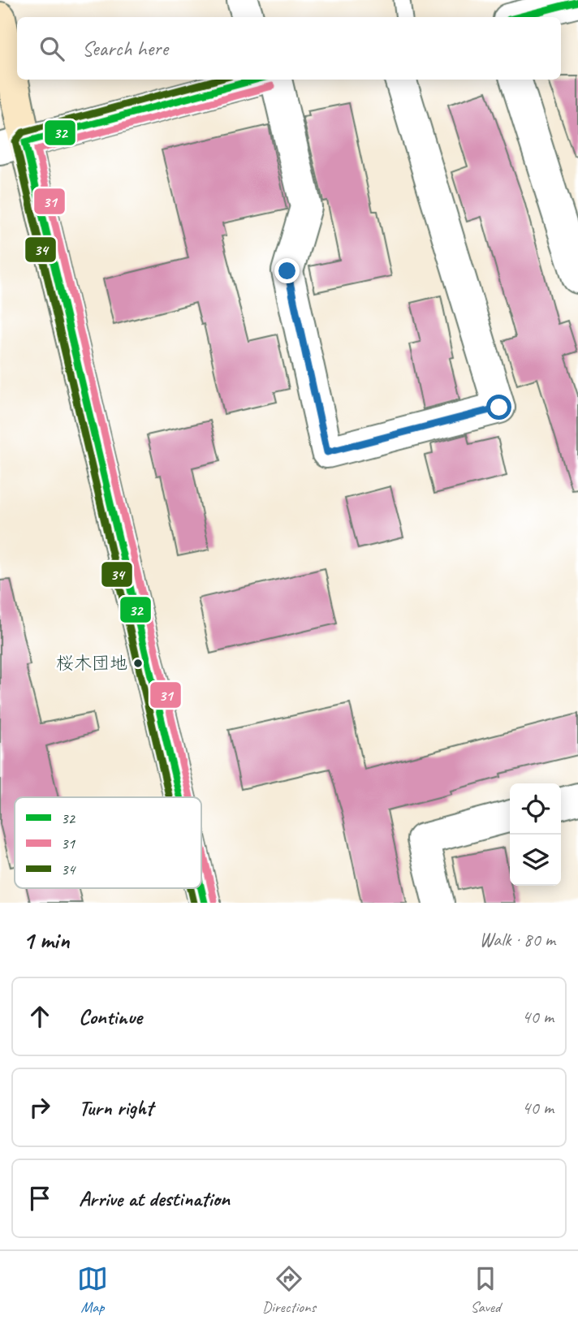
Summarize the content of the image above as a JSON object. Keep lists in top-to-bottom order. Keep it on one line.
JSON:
{"places":["桜木団地"],"lines":["transit line 32","transit line 34","transit line 31"],"legend":["32","31","34"],"page":{"search":"Search here","heading":["1 min","Walk · 80 m"],"list":[["Continue","40 m"],["Turn right","40 m"],"Arrive at destination"],"nav":["Map","Directions","Saved"]}}
